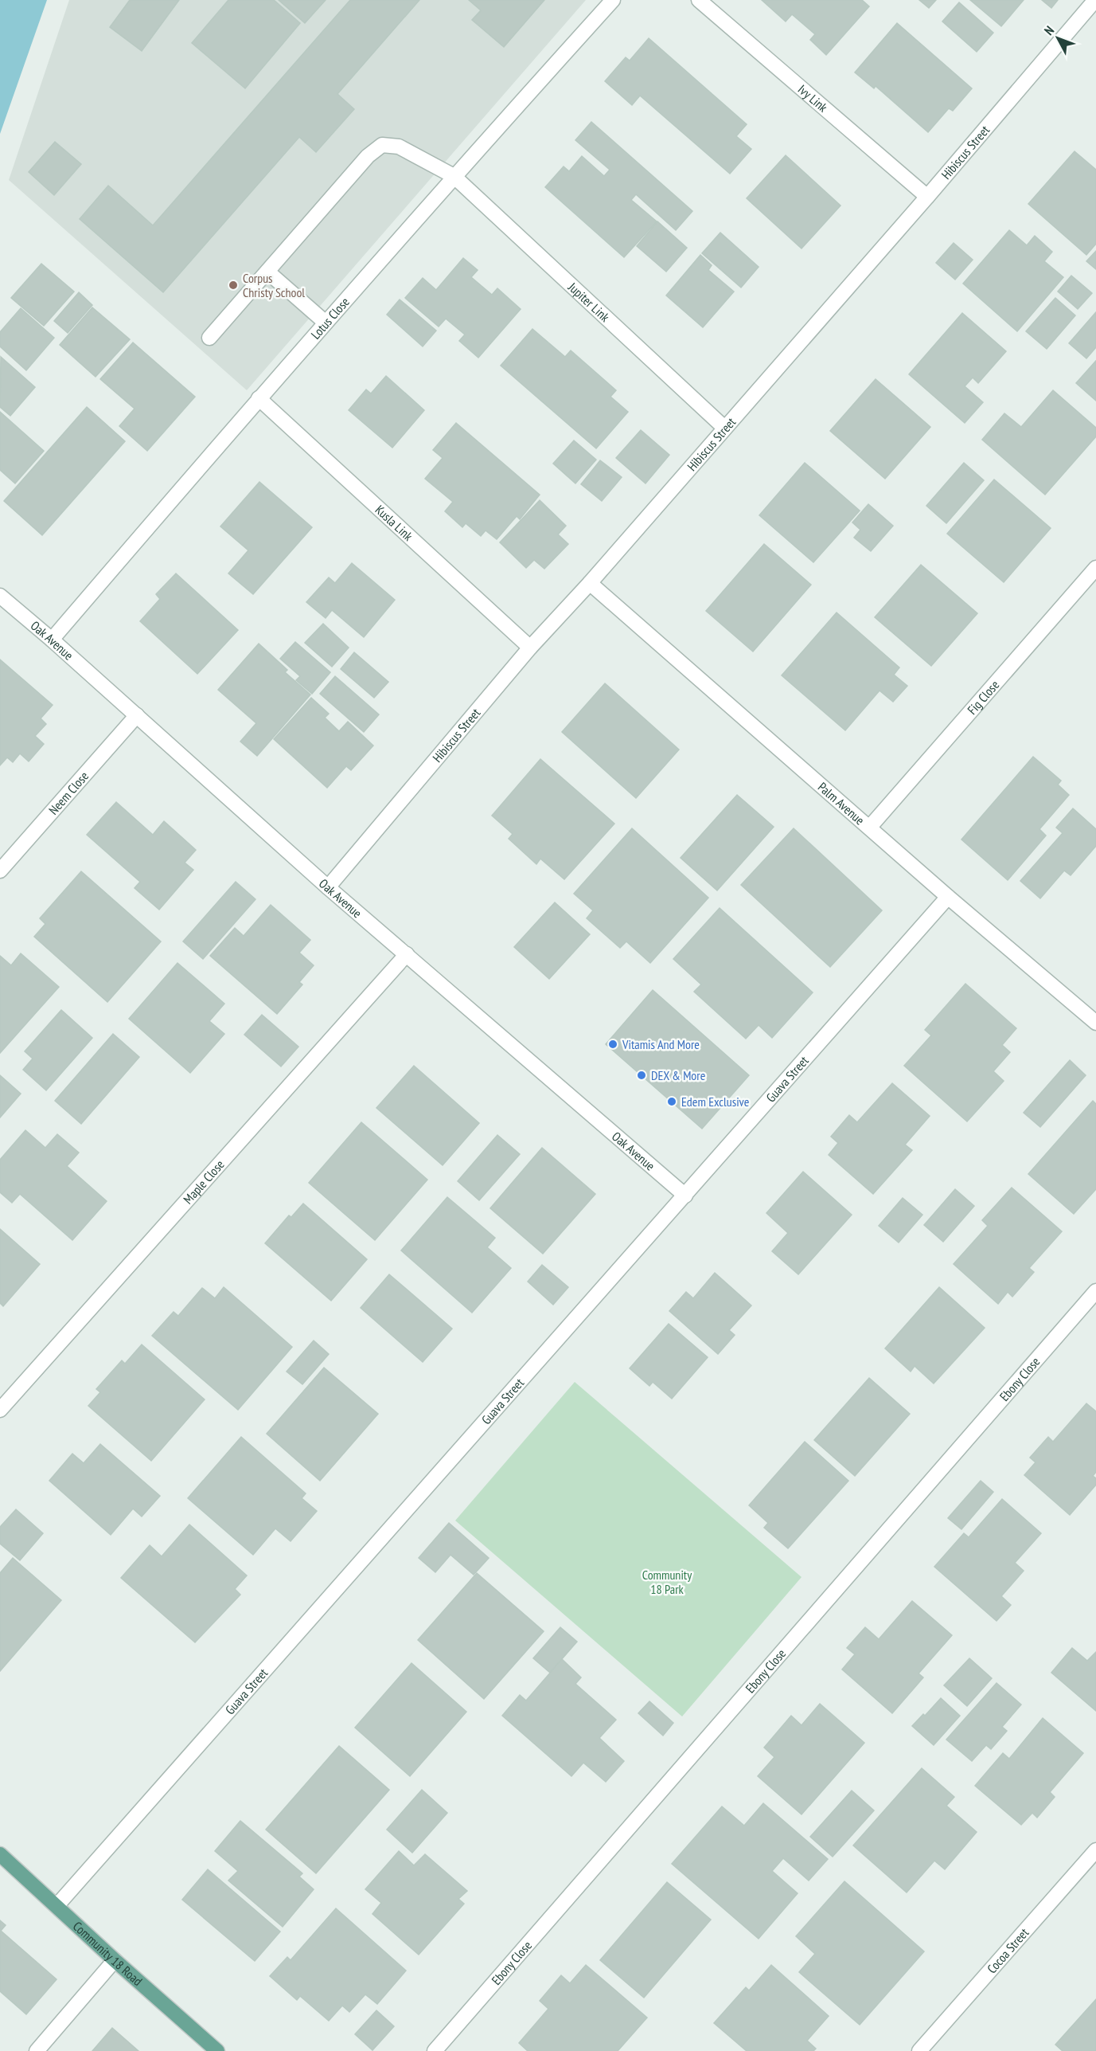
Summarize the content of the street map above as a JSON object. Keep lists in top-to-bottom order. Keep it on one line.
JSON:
{"streets":{"main road":["Community 18 Road"],"street":["Ivy Link","Hibiscus Street","Jupiter Link","Lotus Close","Kusla Link","Oak Avenue","Fig Close","Neem Close","Palm Avenue","Guava Street","Maple Close","Ebony Close","Cocoa Street"]},"crossings":[["Ivy Link","Hibiscus Street"],["Hibiscus Street","Jupiter Link"],["Hibiscus Street","Kusla Link"],["Hibiscus Street","Oak Avenue"],["Hibiscus Street","Palm Avenue"],["Jupiter Link","Lotus Close"],["Lotus Close","Kusla Link"],["Lotus Close","Oak Avenue"],["Oak Avenue","Neem Close"],["Oak Avenue","Guava Street"],["Oak Avenue","Maple Close"],["Fig Close","Palm Avenue"],["Palm Avenue","Guava Street"],["Guava Street","Community 18 Road"]],"parks":["Community 18 Park"],"places":["Corpus Christy School","Vitamis And More","DEX & More","Edem Exclusive"],"north":"top left"}
